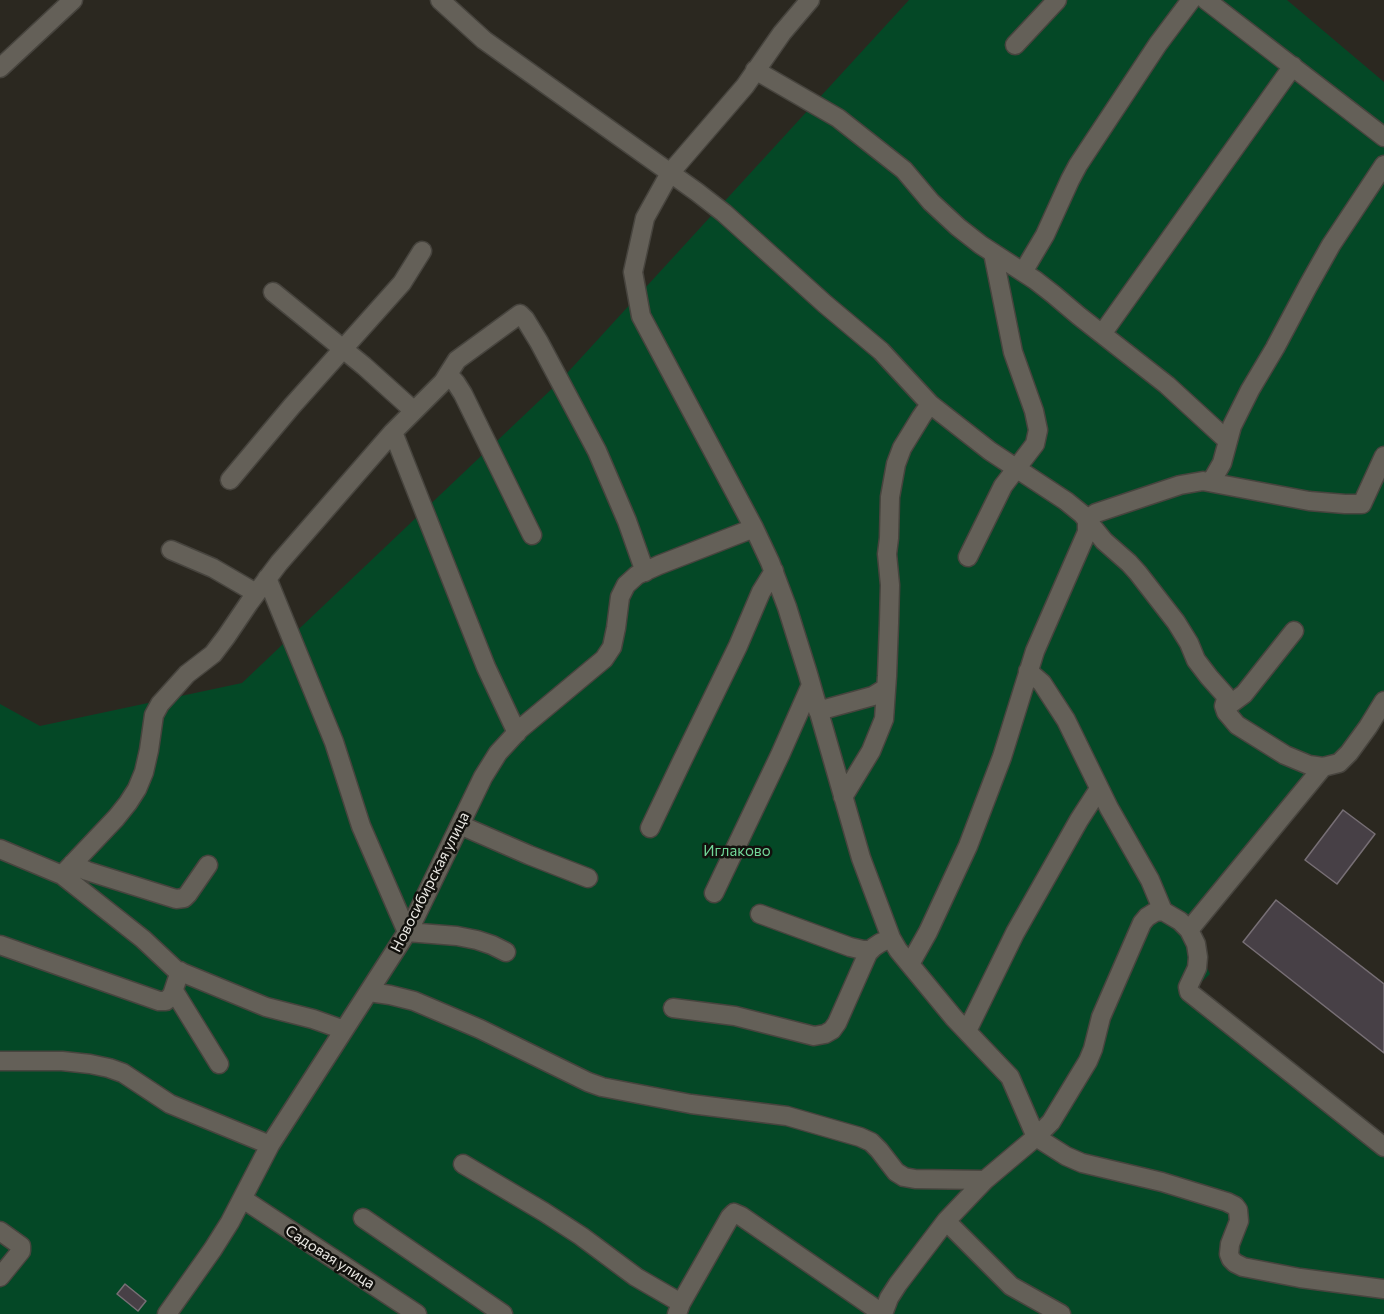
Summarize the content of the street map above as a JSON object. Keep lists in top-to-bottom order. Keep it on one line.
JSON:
{"streets":{"street":["Новосибирская улица","Садовая улица"]},"crossings":[["Новосибирская улица","Садовая улица"]],"parks":["Иглаково"]}
